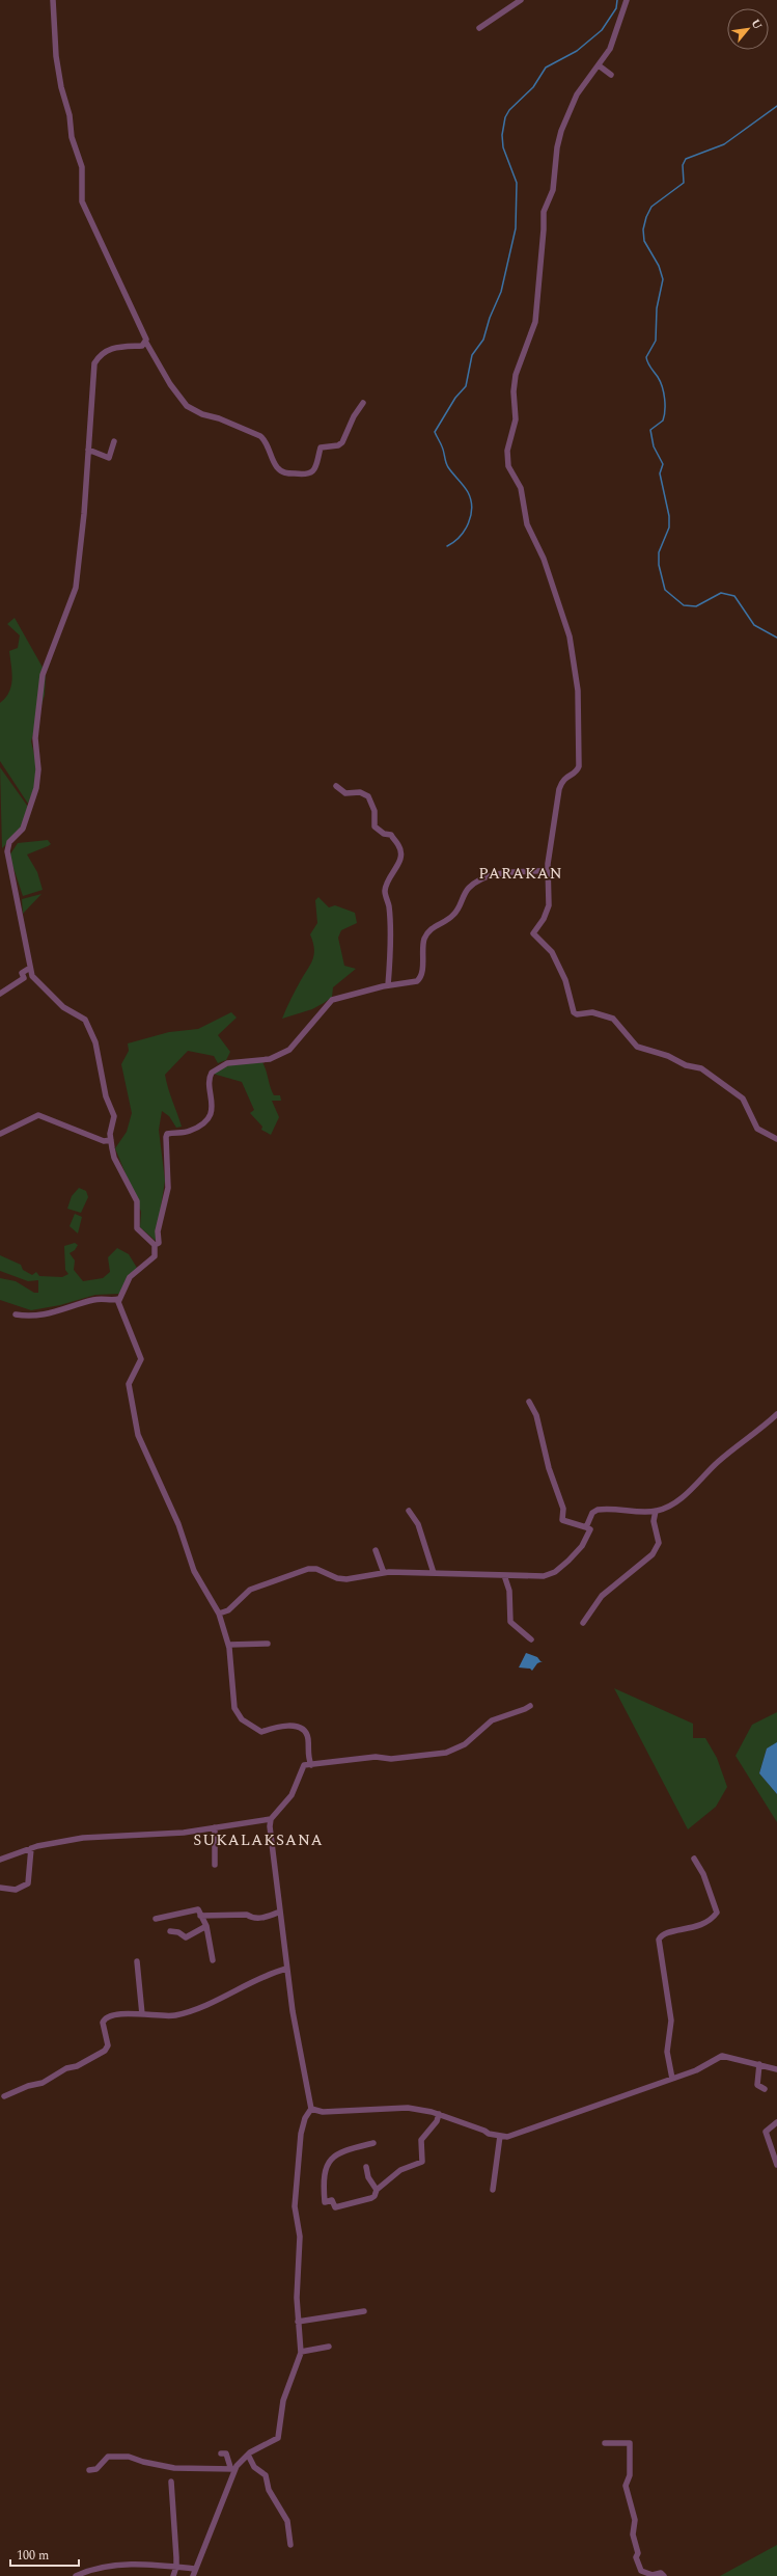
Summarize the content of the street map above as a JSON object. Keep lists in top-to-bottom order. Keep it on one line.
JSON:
{"districts":["PARAKAN","SUKALAKSANA"],"scale_bar":"100 m","north":"top right"}
